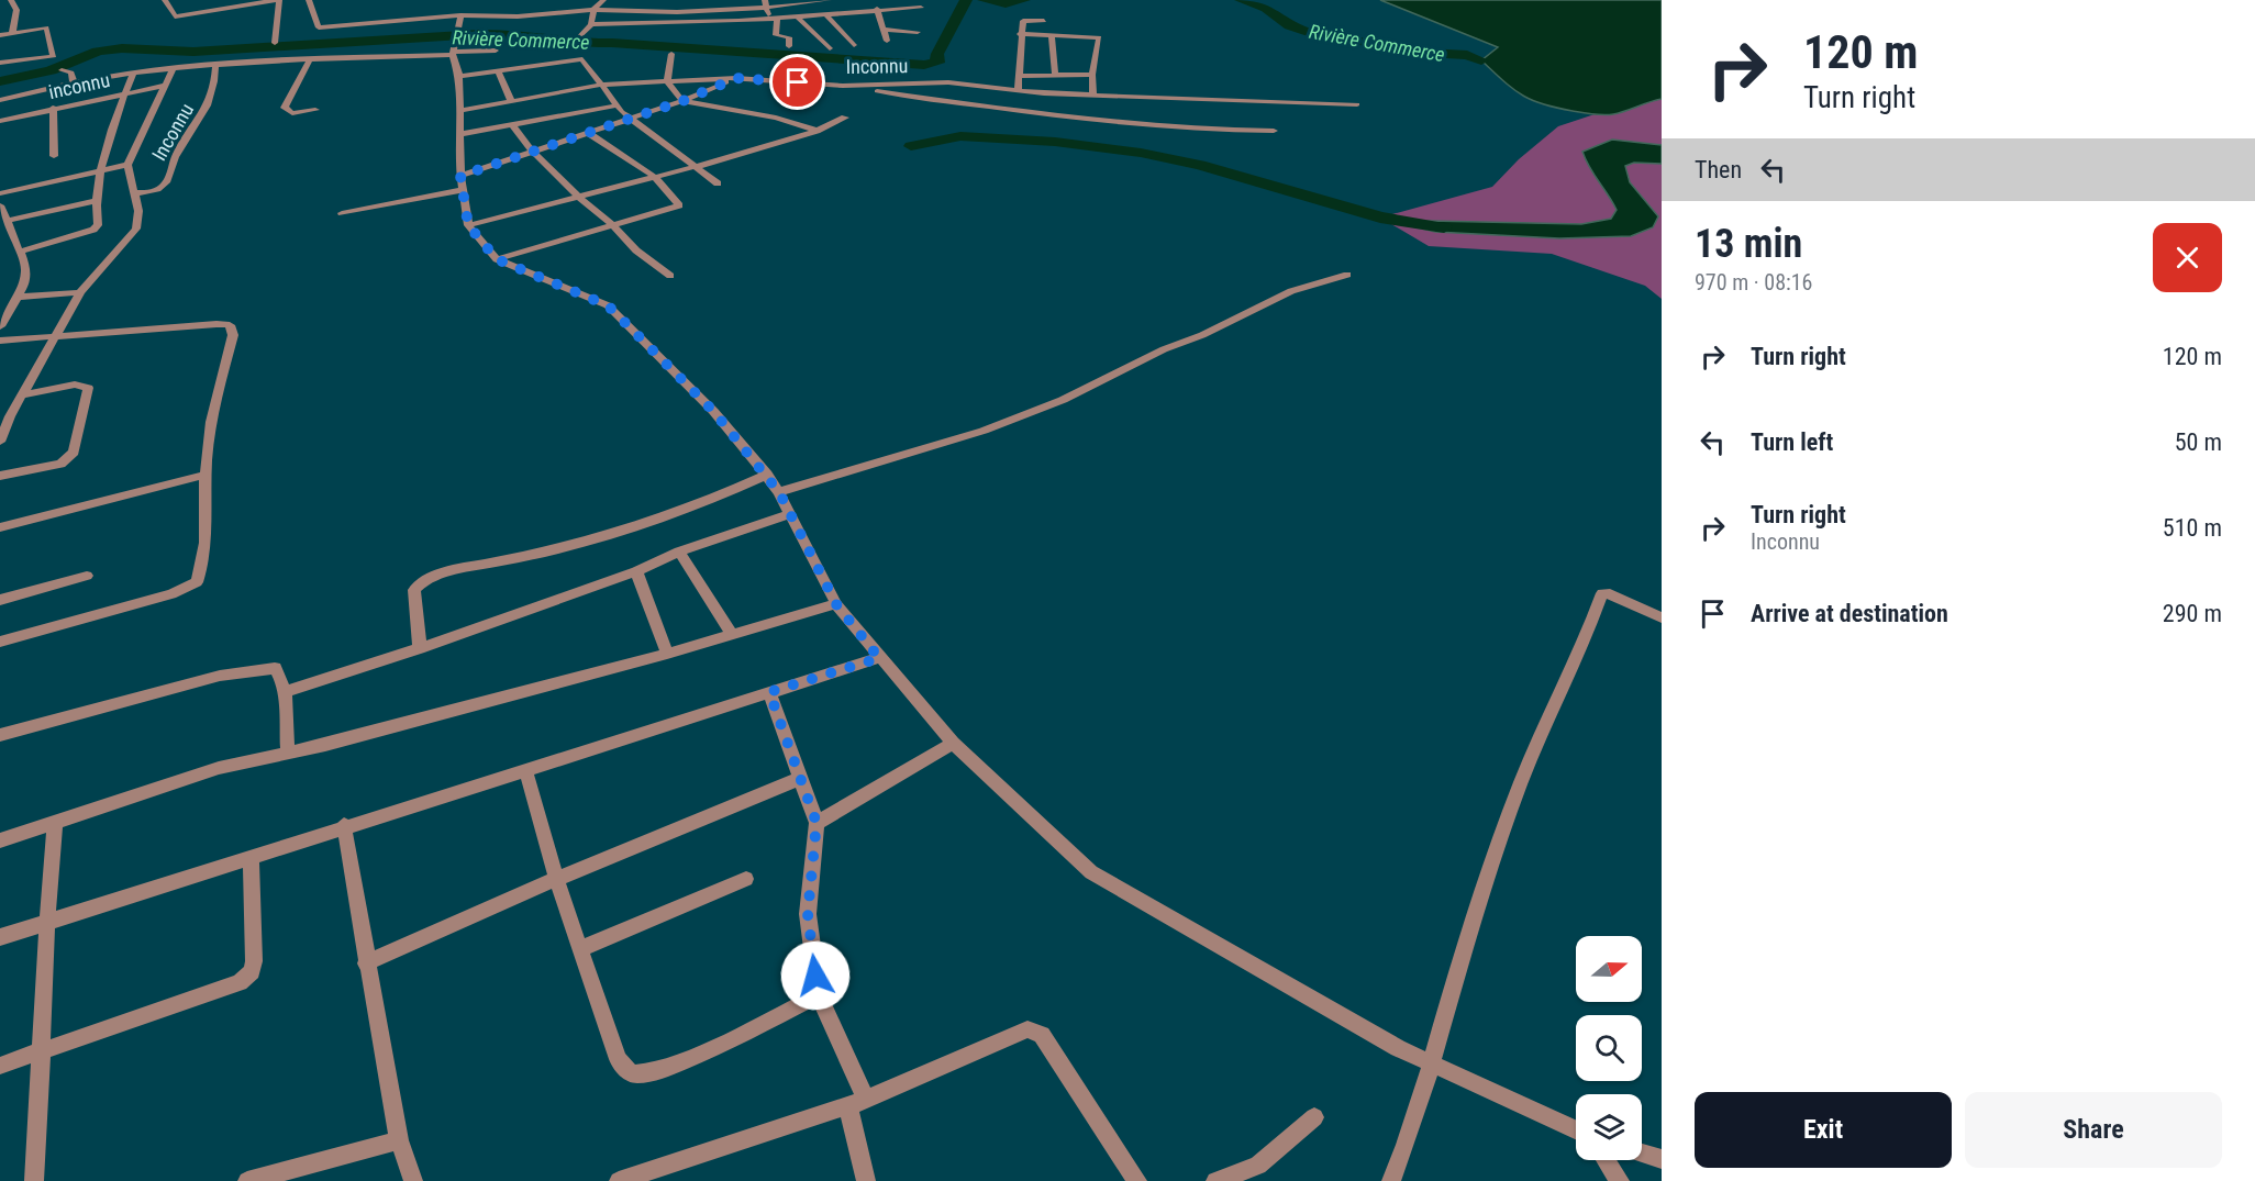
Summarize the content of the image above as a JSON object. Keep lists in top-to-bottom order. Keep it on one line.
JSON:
{"streets":{"street":["Inconnu","inconnu"]},"crossings":[["Inconnu","inconnu"]],"water":["Rivière Commerce"],"north":"right","page":{"turn":["120 m","Turn right"],"then":"Then","heading":["13 min","970 m · 08:16"],"list":[{"name":"Turn right","value":"120 m"},{"name":"Turn left","value":"50 m"},{"name":"Turn right","note":"Inconnu","value":"510 m"},{"name":"Arrive at destination","value":"290 m"}],"buttons":["Exit","Share"]}}
